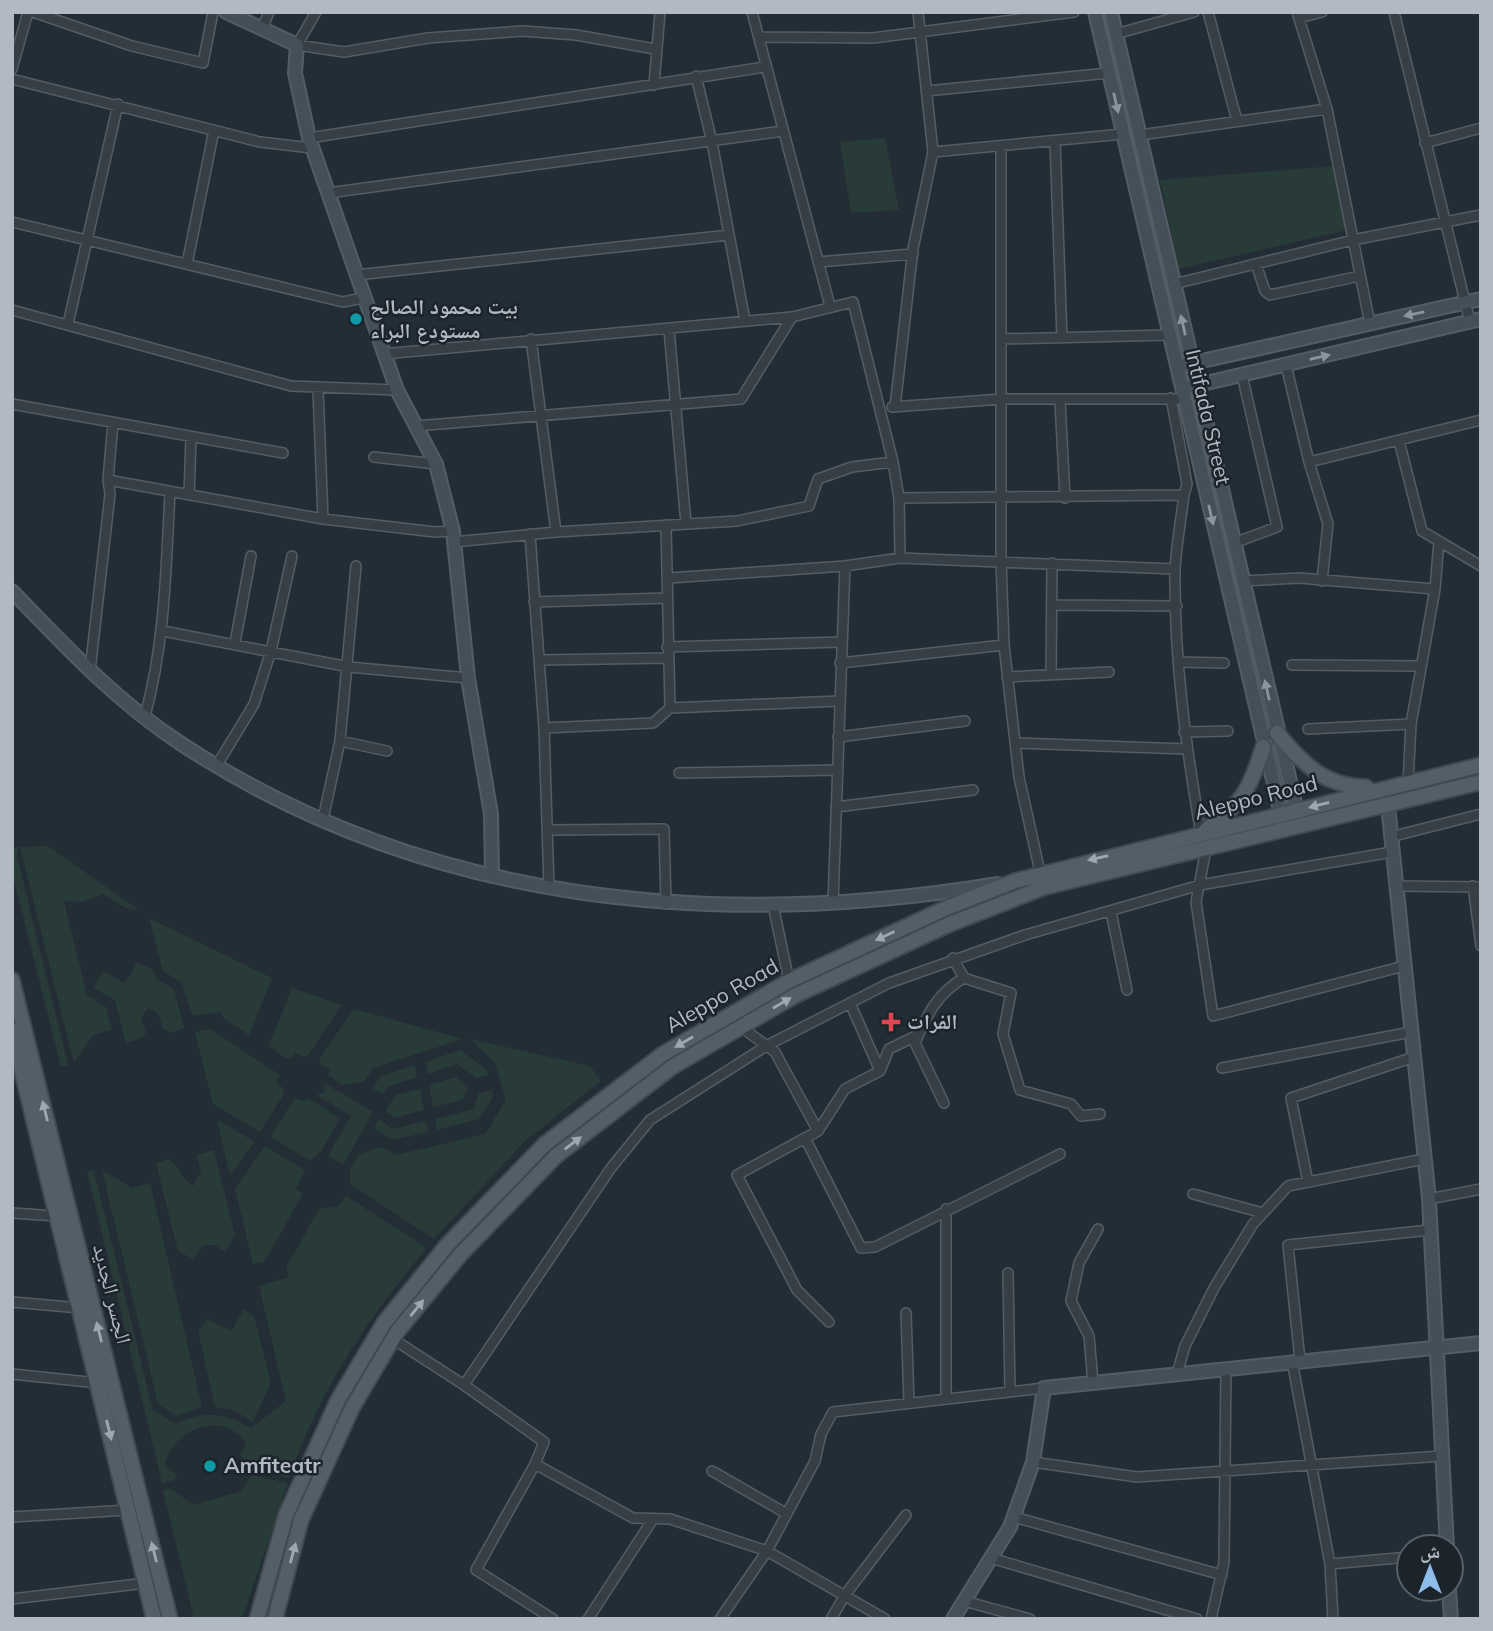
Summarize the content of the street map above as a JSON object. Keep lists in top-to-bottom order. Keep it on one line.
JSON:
{"streets":{"main road":["Aleppo Road","الجسر الجديد"],"street":["Intifada Street"]},"crossings":[["Intifada Street","Aleppo Road"]],"places":{"other":["بيت محمود الصالح مستودع البراء","Amfiteatr"],"health":["الفرات"]},"north":"top"}
